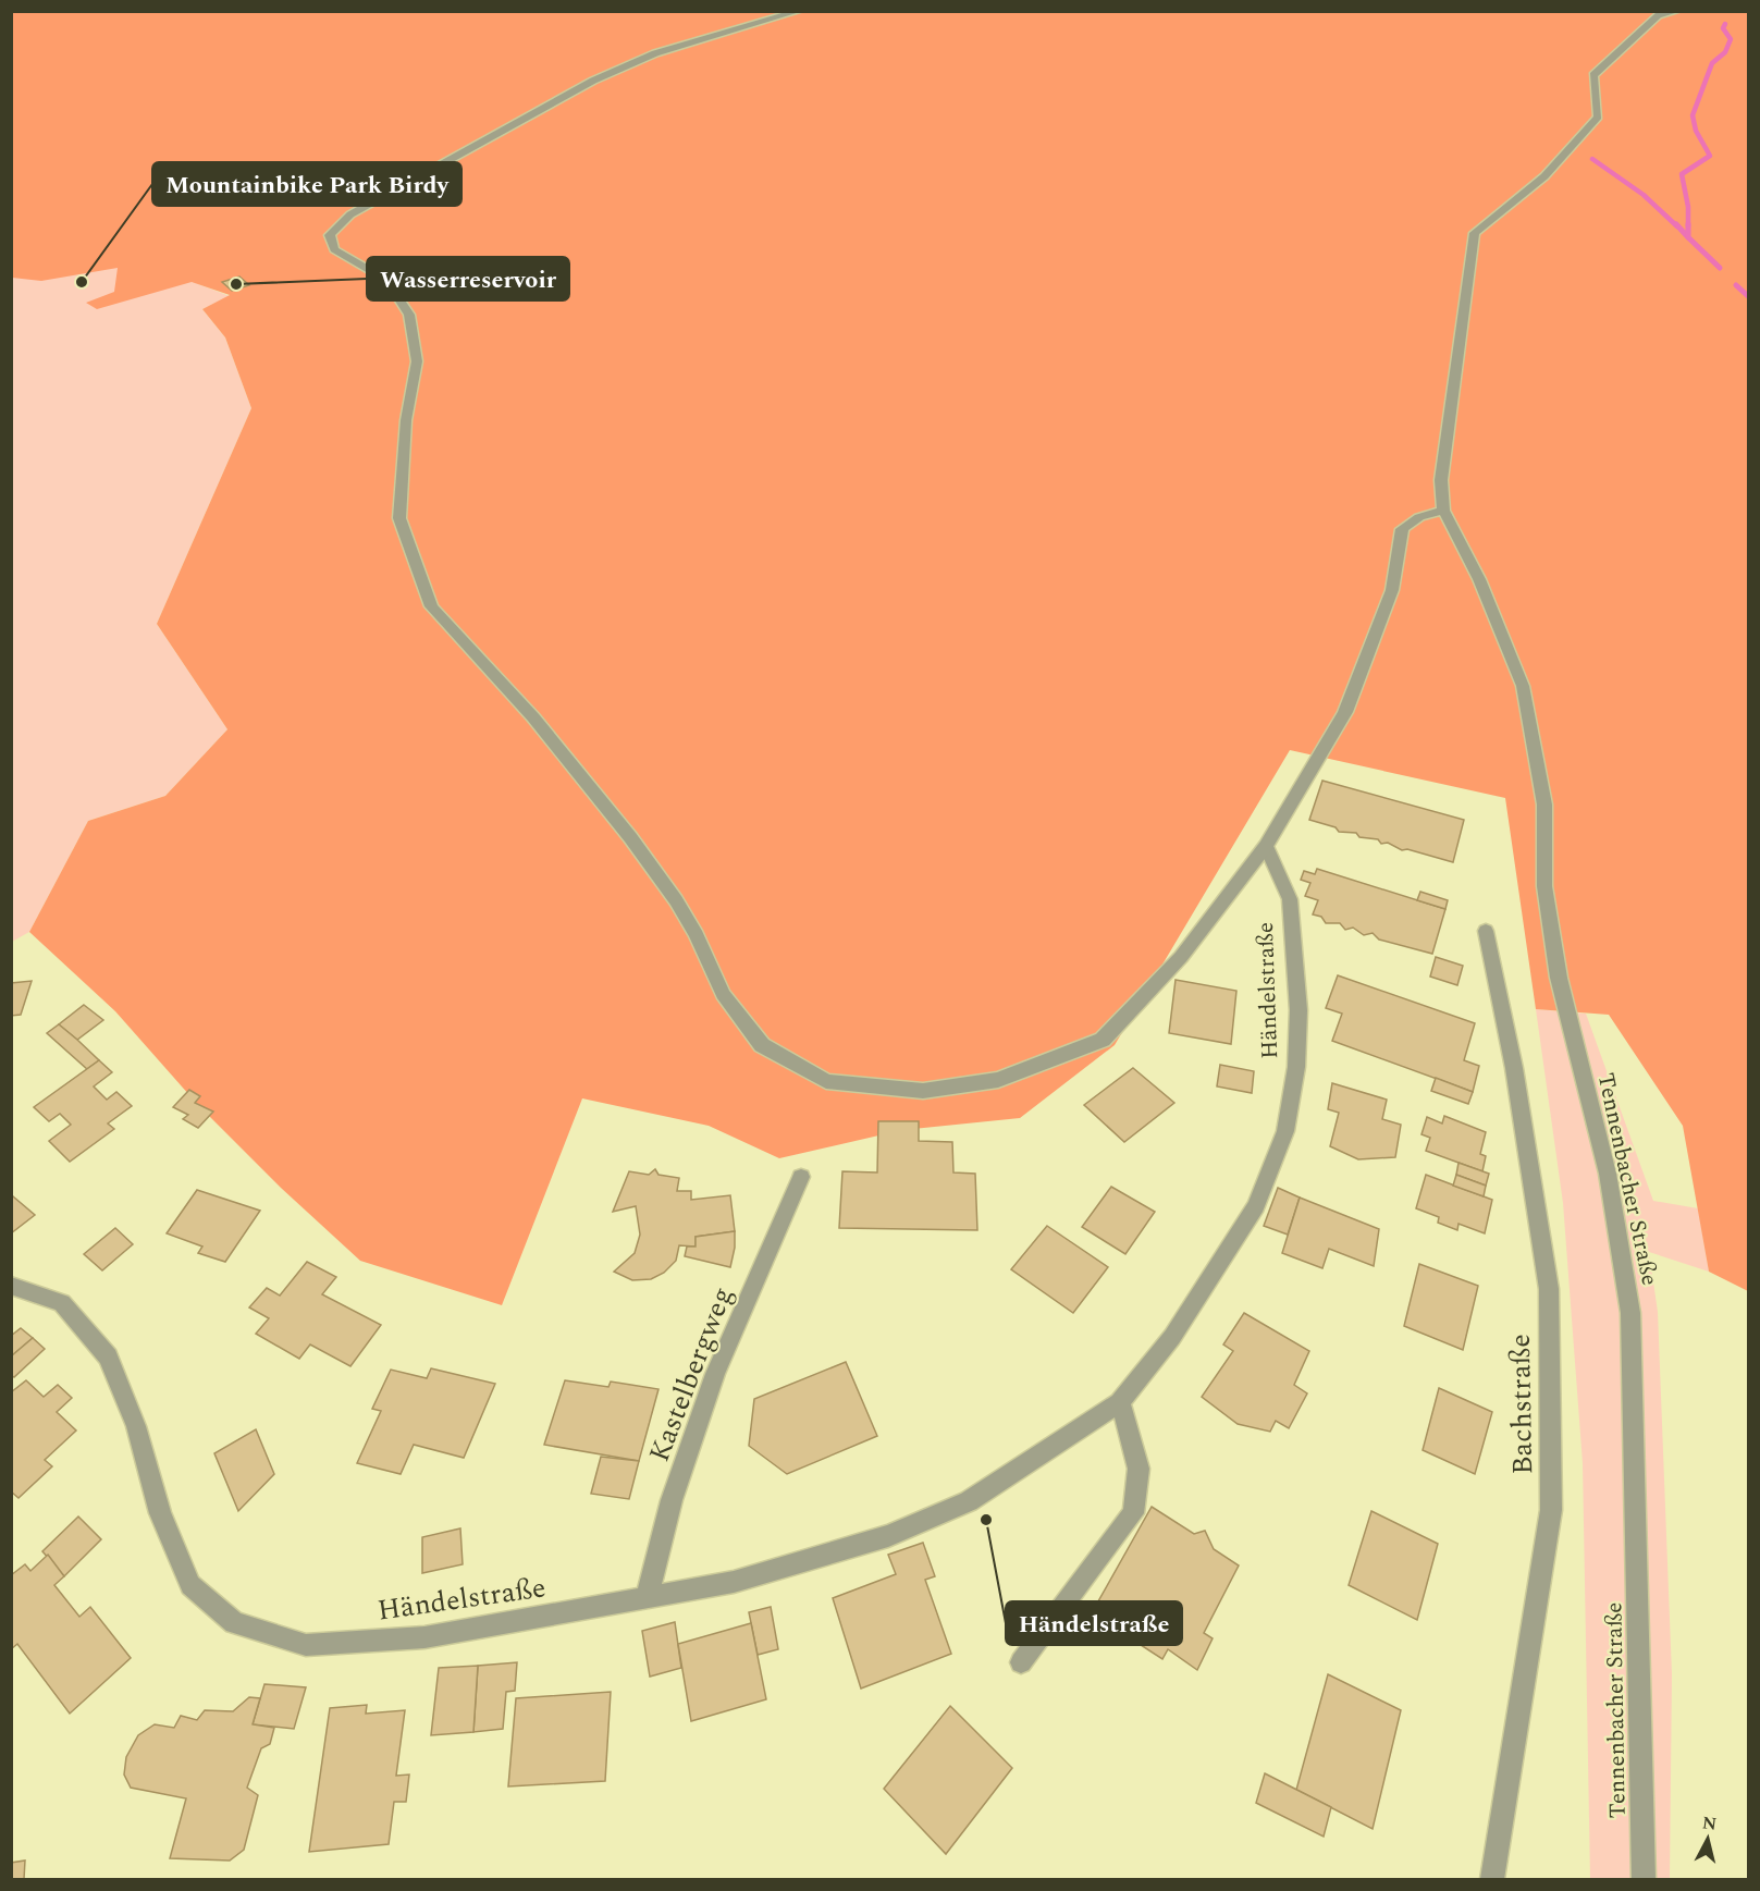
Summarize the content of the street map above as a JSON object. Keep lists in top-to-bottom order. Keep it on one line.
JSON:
{"streets":{"street":["Händelstraße","Tennenbacher Straße","Kastelbergweg","Bachstraße"]},"crossings":[["Händelstraße","Kastelbergweg"]],"places":["Mountainbike Park Birdy","Wasserreservoir","Händelstraße"],"north":"top"}
